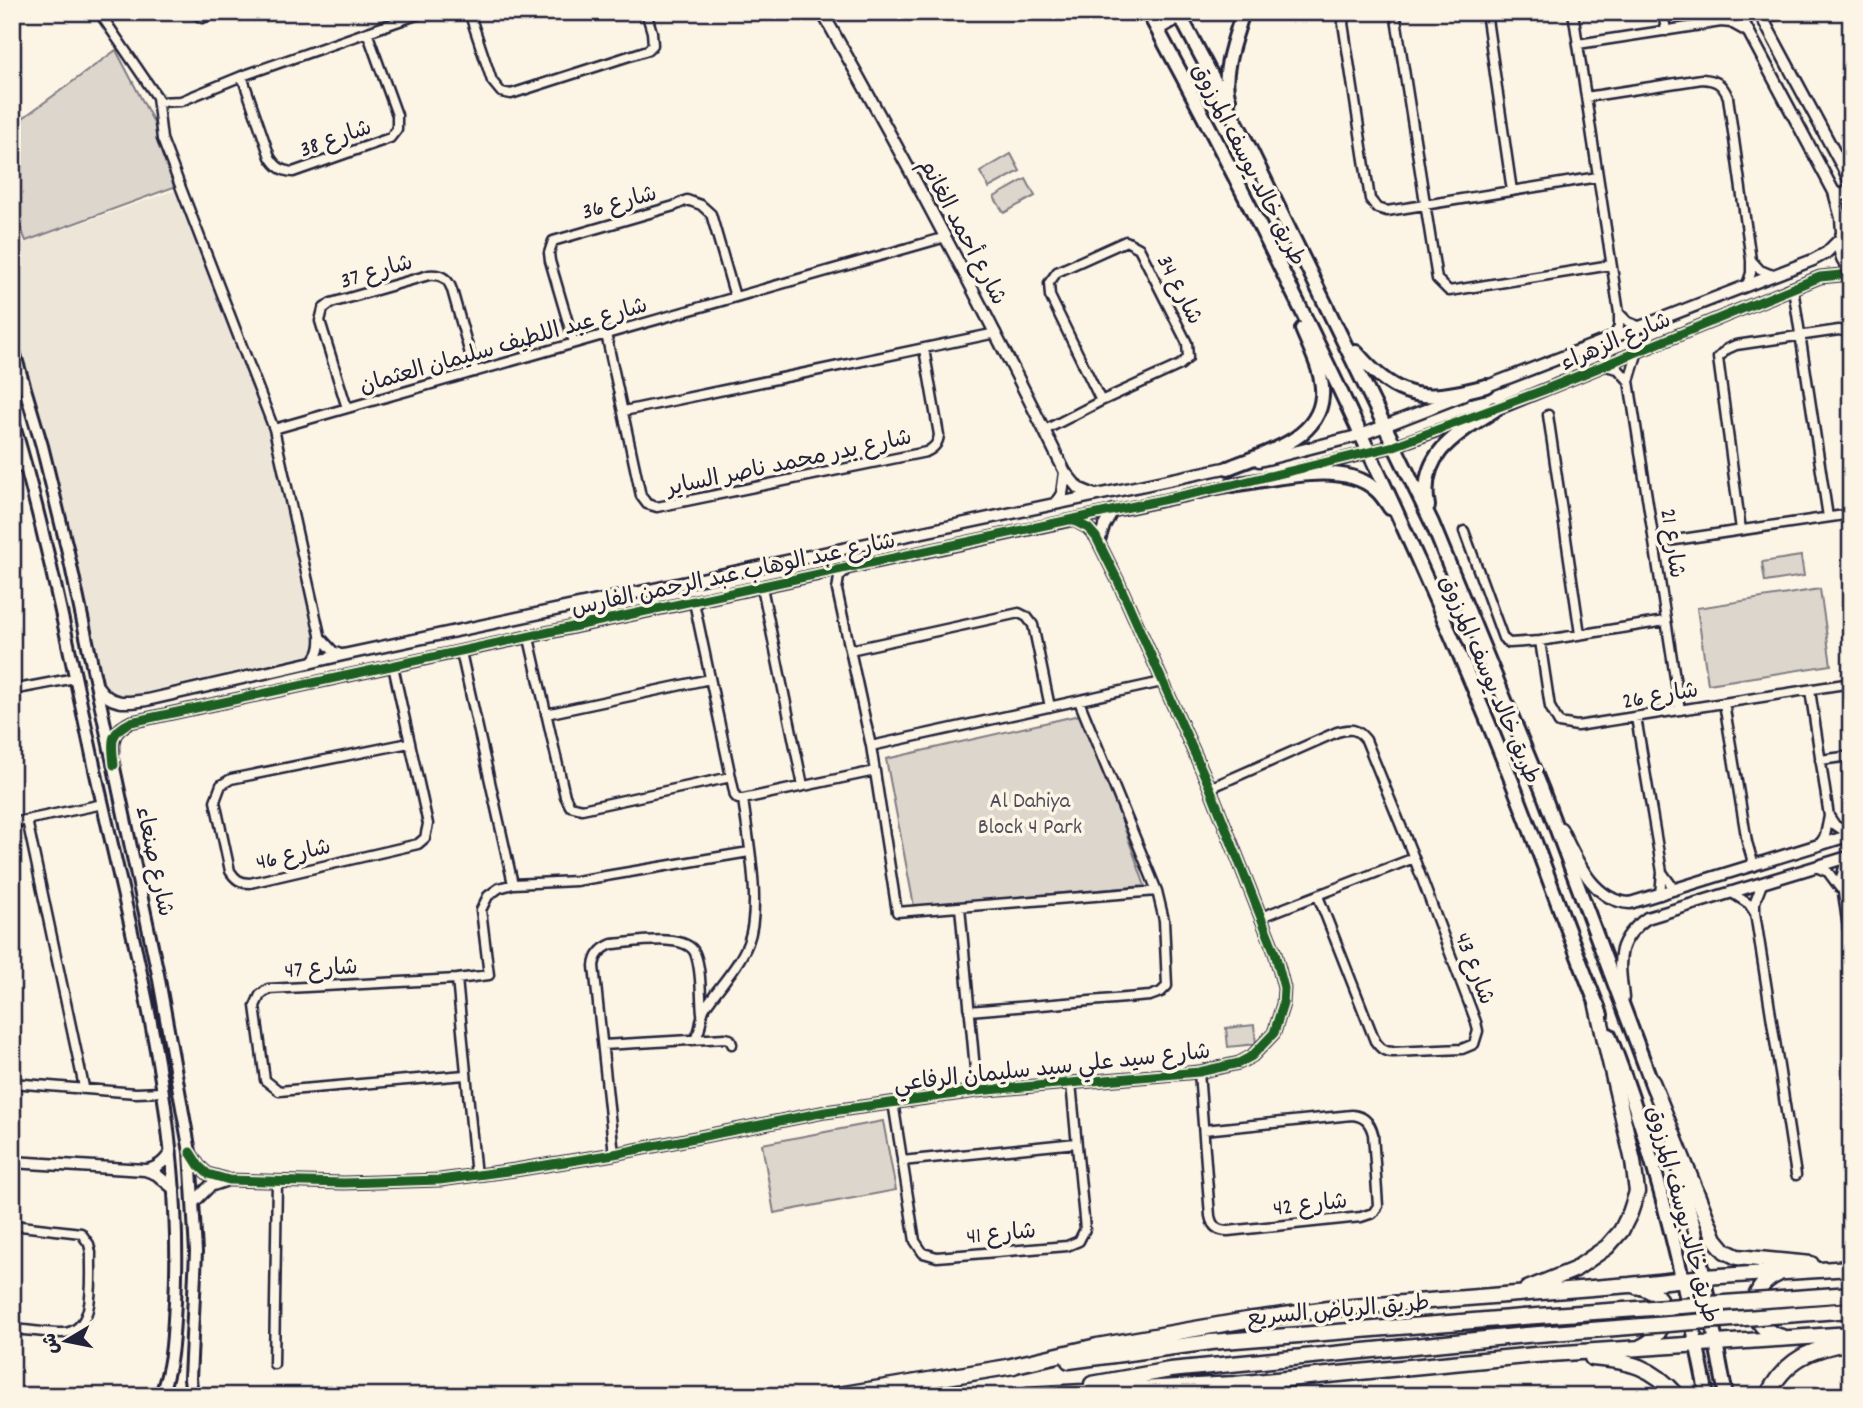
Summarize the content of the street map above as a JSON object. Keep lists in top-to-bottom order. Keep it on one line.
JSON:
{"streets":{"highway":["طريق الرياض السريع"],"main road":["طريق خالد يوسف المرزوق","شارع صنعاء"],"street":["شارع 38","شارع 36","شارع أحمد الغانم","شارع 37","شارع 34","شارع الزهراء","شارع عبد اللطيف سليمان العثمان","شارع بدر محمد ناصر الساير","شارع 21","شارع عبد الوهاب عبد الرحمن الفارس","شارع 26","شارع 46","شارع 47","شارع 43","شارع سيد علي سيد سليمان الرفاعي","شارع 42","شارع 41"]},"crossings":[["طريق خالد يوسف المرزوق","شارع الزهراء"],["طريق خالد يوسف المرزوق","شارع عبد الوهاب عبد الرحمن الفارس"],["شارع 36","شارع عبد اللطيف سليمان العثمان"],["شارع أحمد الغانم","شارع 34"],["شارع أحمد الغانم","شارع عبد اللطيف سليمان العثمان"],["شارع أحمد الغانم","شارع عبد الوهاب عبد الرحمن الفارس"],["شارع 37","شارع عبد اللطيف سليمان العثمان"],["شارع الزهراء","شارع 21"],["شارع الزهراء","شارع عبد الوهاب عبد الرحمن الفارس"],["شارع عبد اللطيف سليمان العثمان","شارع بدر محمد ناصر الساير"],["شارع 21","شارع 26"],["شارع عبد الوهاب عبد الرحمن الفارس","شارع 46"],["شارع عبد الوهاب عبد الرحمن الفارس","شارع صنعاء"],["شارع عبد الوهاب عبد الرحمن الفارس","شارع سيد علي سيد سليمان الرفاعي"],["شارع صنعاء","شارع سيد علي سيد سليمان الرفاعي"],["شارع 43","شارع سيد علي سيد سليمان الرفاعي"],["شارع سيد علي سيد سليمان الرفاعي","شارع 42"],["شارع سيد علي سيد سليمان الرفاعي","شارع 41"]],"parks":["Al Dahiya Block 4 Park"],"north":"left"}
